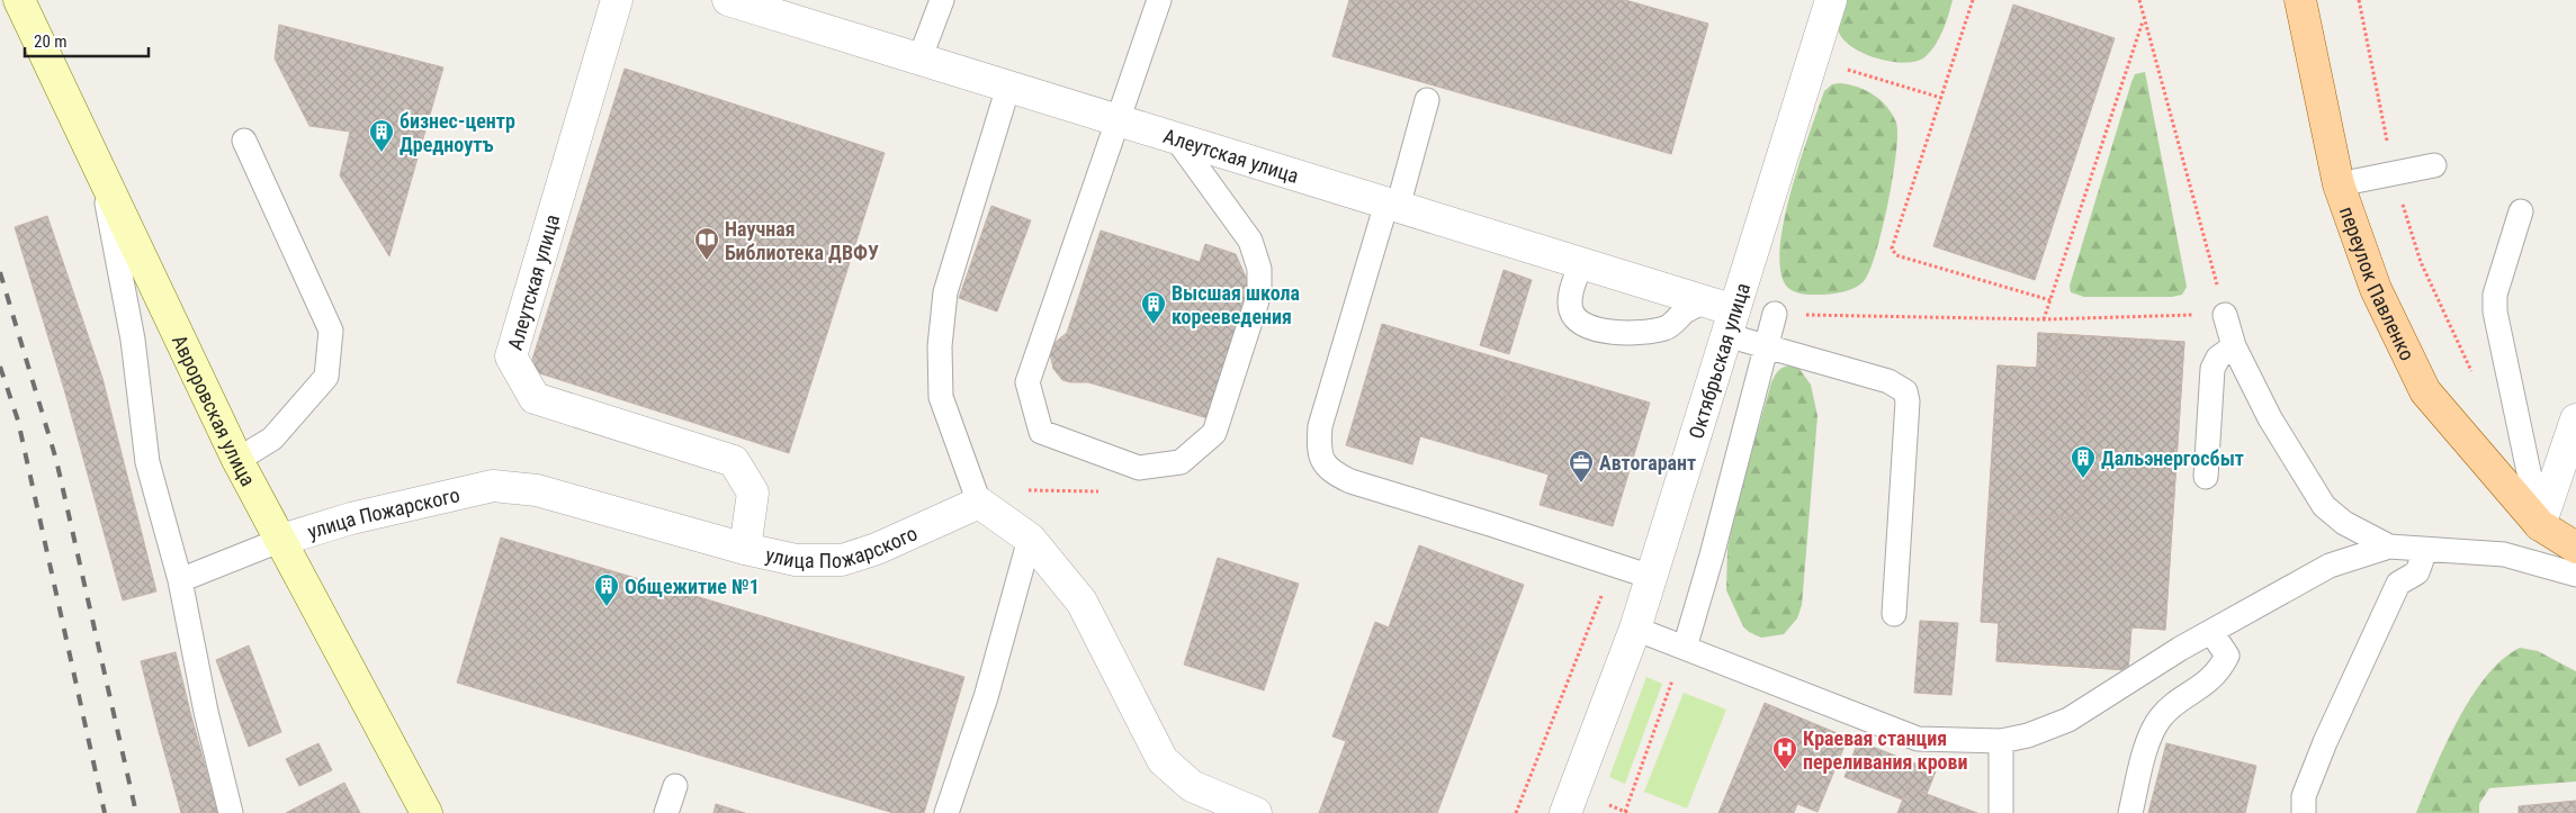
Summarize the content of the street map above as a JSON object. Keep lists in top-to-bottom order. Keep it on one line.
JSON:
{"streets":{"main road":["переулок Павленко","Авроровская улица"],"street":["Алеутская улица","Октябрьская улица","улица Пожарского"]},"crossings":[["Алеутская улица","Октябрьская улица"],["Алеутская улица","улица Пожарского"],["Авроровская улица","улица Пожарского"]],"places":{"building":["бизнес-центр Дредноутъ","Высшая школа корееведения","Дальэнергосбыт","Общежитие №1"],"library":["Научная Библиотека ДВФУ"],"office":["Автогарант"],"hospital":["Краевая станция переливания крови"]},"scale_bar":"20 m"}
